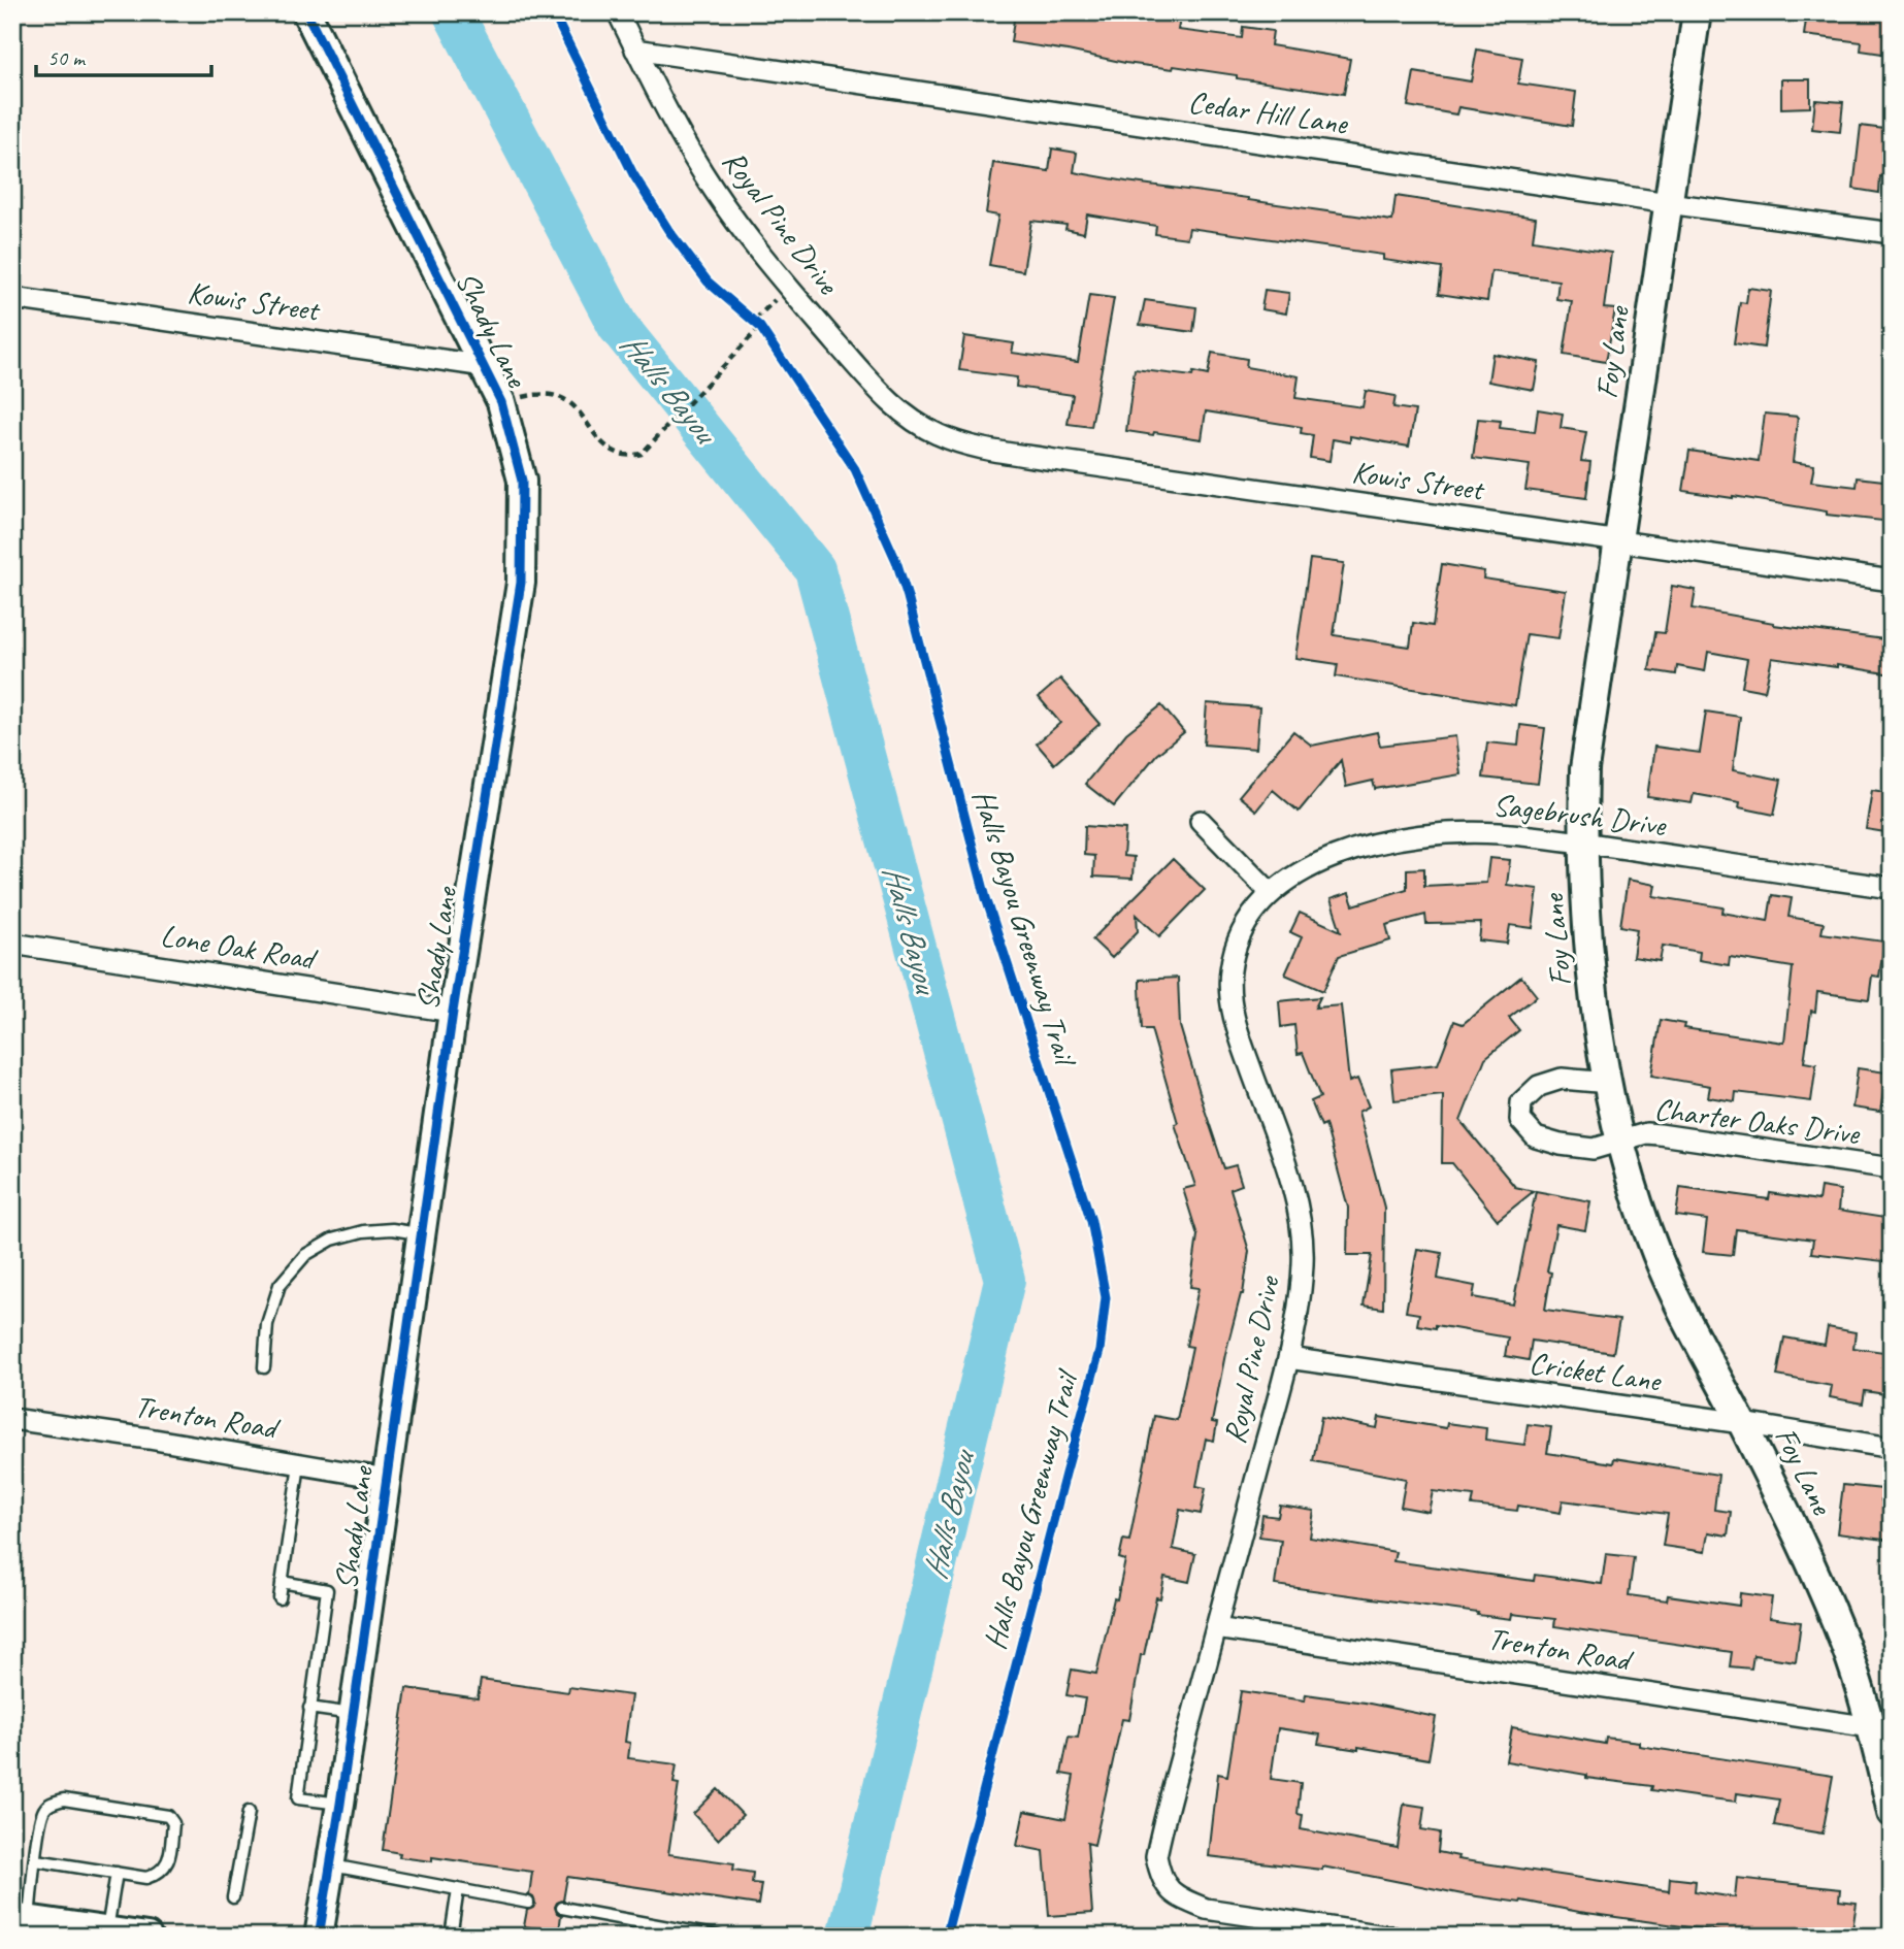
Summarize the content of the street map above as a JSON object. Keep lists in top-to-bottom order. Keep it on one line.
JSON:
{"streets":{"street":["Cedar Hill Lane","Royal Pine Drive","Kowis Street","Shady Lane","Foy Lane","Sagebrush Drive","Lone Oak Road","Charter Oaks Drive","Cricket Lane","Trenton Road"],"cycle path":["Halls Bayou Greenway Trail"]},"crossings":[["Cedar Hill Lane","Royal Pine Drive"],["Cedar Hill Lane","Foy Lane"],["Royal Pine Drive","Kowis Street"],["Royal Pine Drive","Sagebrush Drive"],["Royal Pine Drive","Cricket Lane"],["Royal Pine Drive","Trenton Road"],["Kowis Street","Shady Lane"],["Kowis Street","Foy Lane"],["Shady Lane","Lone Oak Road"],["Shady Lane","Trenton Road"],["Foy Lane","Sagebrush Drive"],["Foy Lane","Charter Oaks Drive"],["Foy Lane","Cricket Lane"],["Foy Lane","Trenton Road"]],"water":["Halls Bayou"],"scale_bar":"50 m"}
